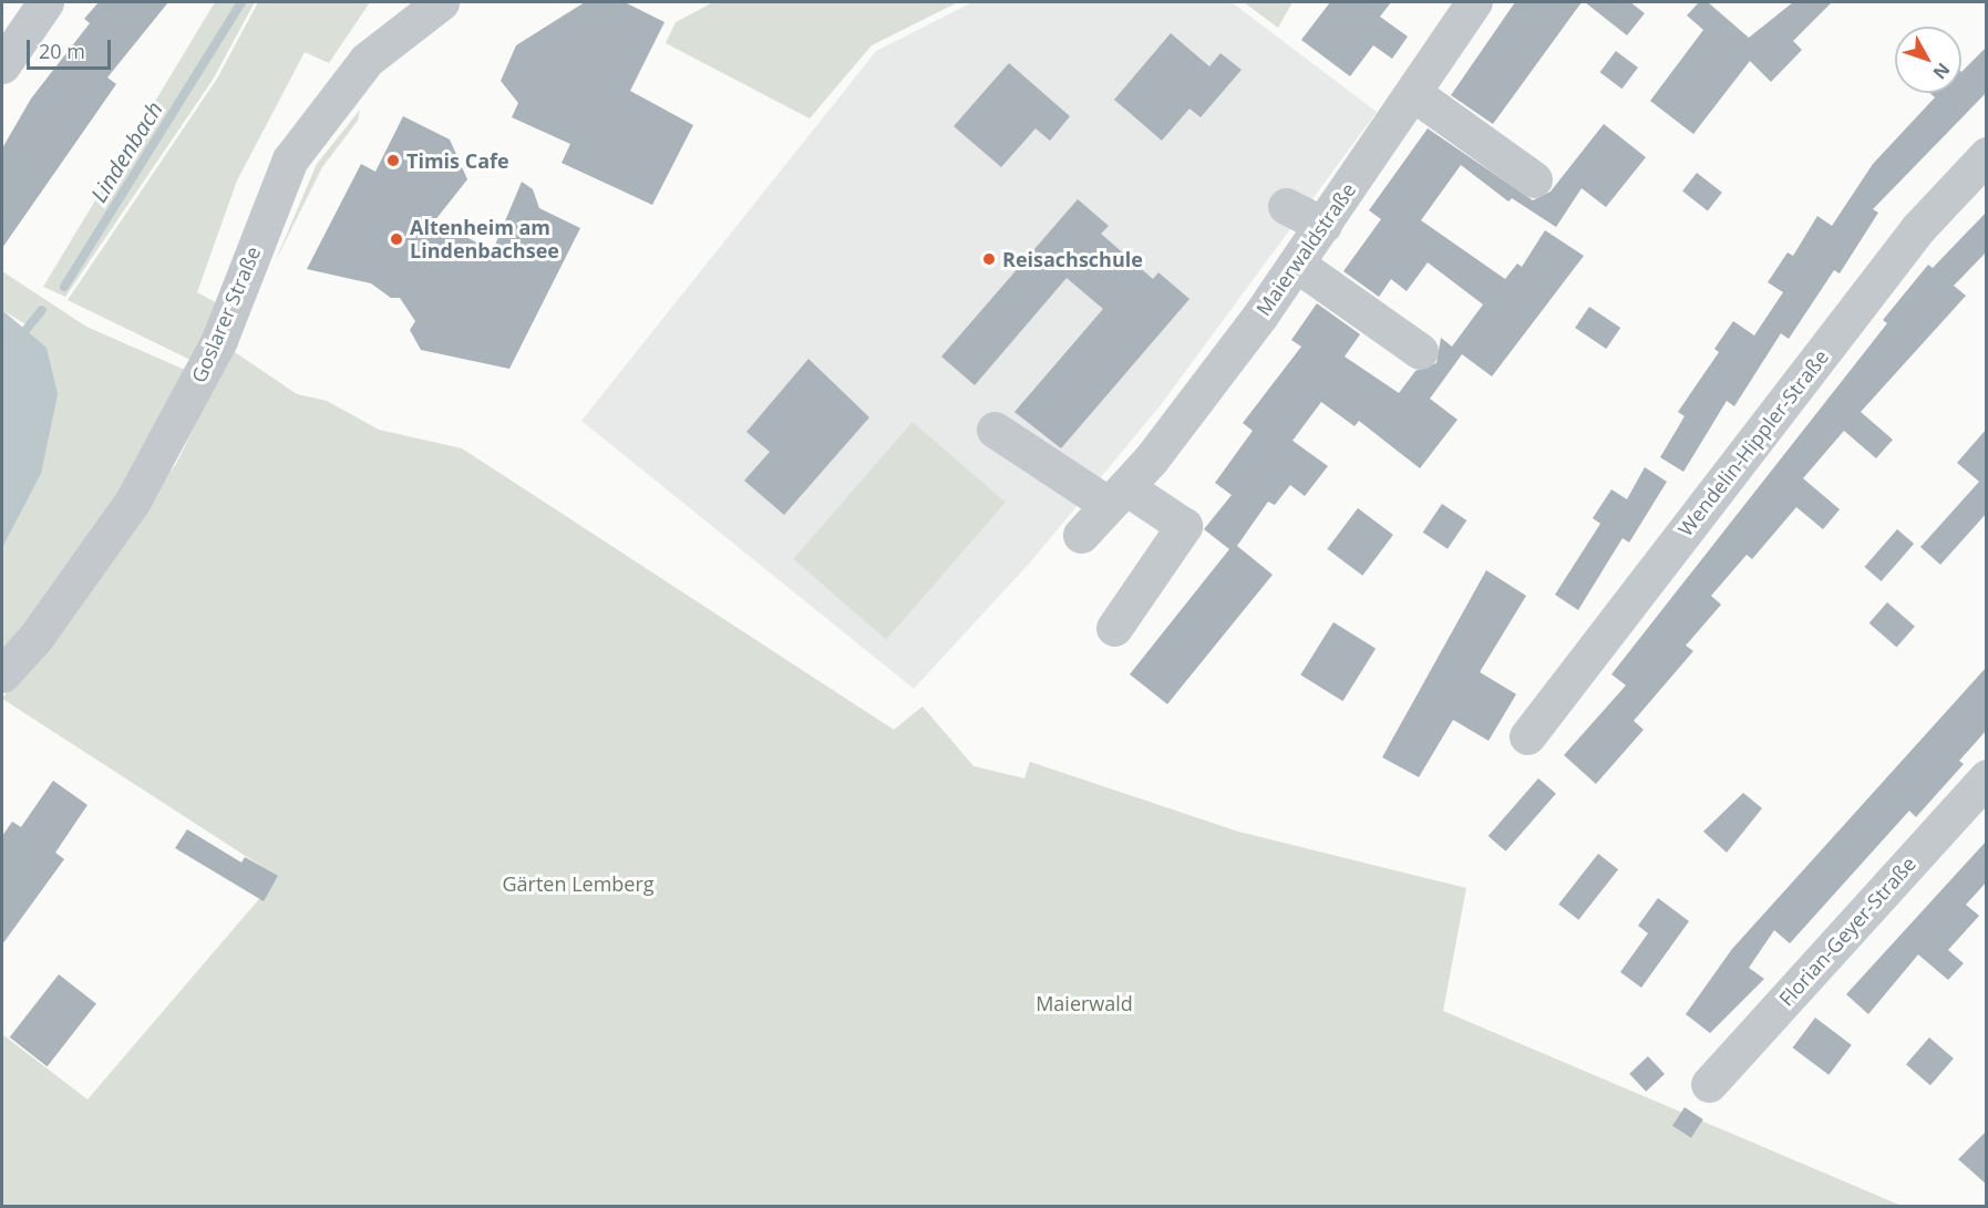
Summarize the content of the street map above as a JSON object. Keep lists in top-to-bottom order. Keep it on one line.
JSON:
{"streets":{"street":["Maierwaldstraße","Goslarer Straße","Wendelin-Hippler-Straße","Florian-Geyer-Straße"]},"water":["Lindenbach"],"parks":["Gärten Lemberg","Maierwald"],"places":["Timis Cafe","Altenheim am Lindenbachsee","Reisachschule"],"scale_bar":"20 m","north":"bottom right"}
